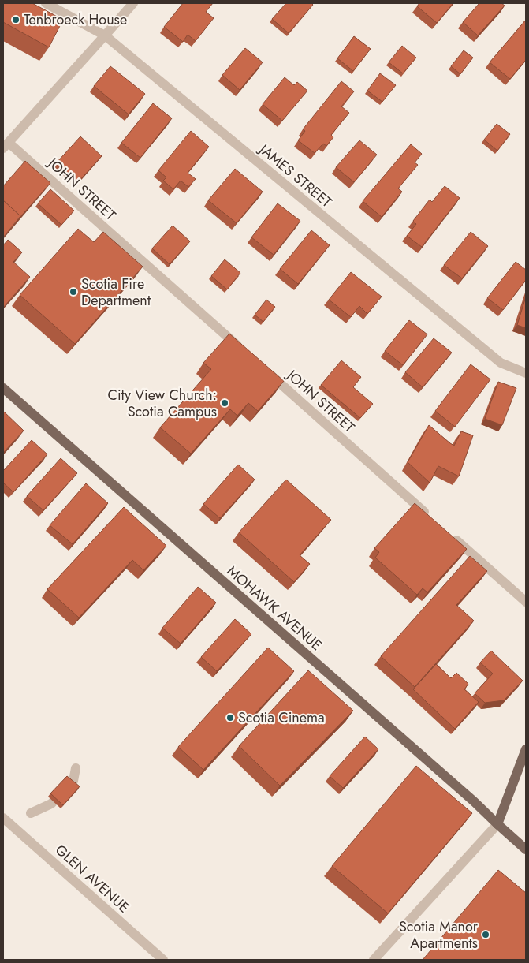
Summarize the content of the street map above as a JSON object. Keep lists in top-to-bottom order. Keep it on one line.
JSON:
{"streets":{"main road":["MOHAWK AVENUE"],"street":["JAMES STREET","JOHN STREET","GLEN AVENUE"]},"places":["Tenbroeck House","Scotia Fire Department","City View Church: Scotia Campus","Scotia Cinema","Scotia Manor Apartments"]}
